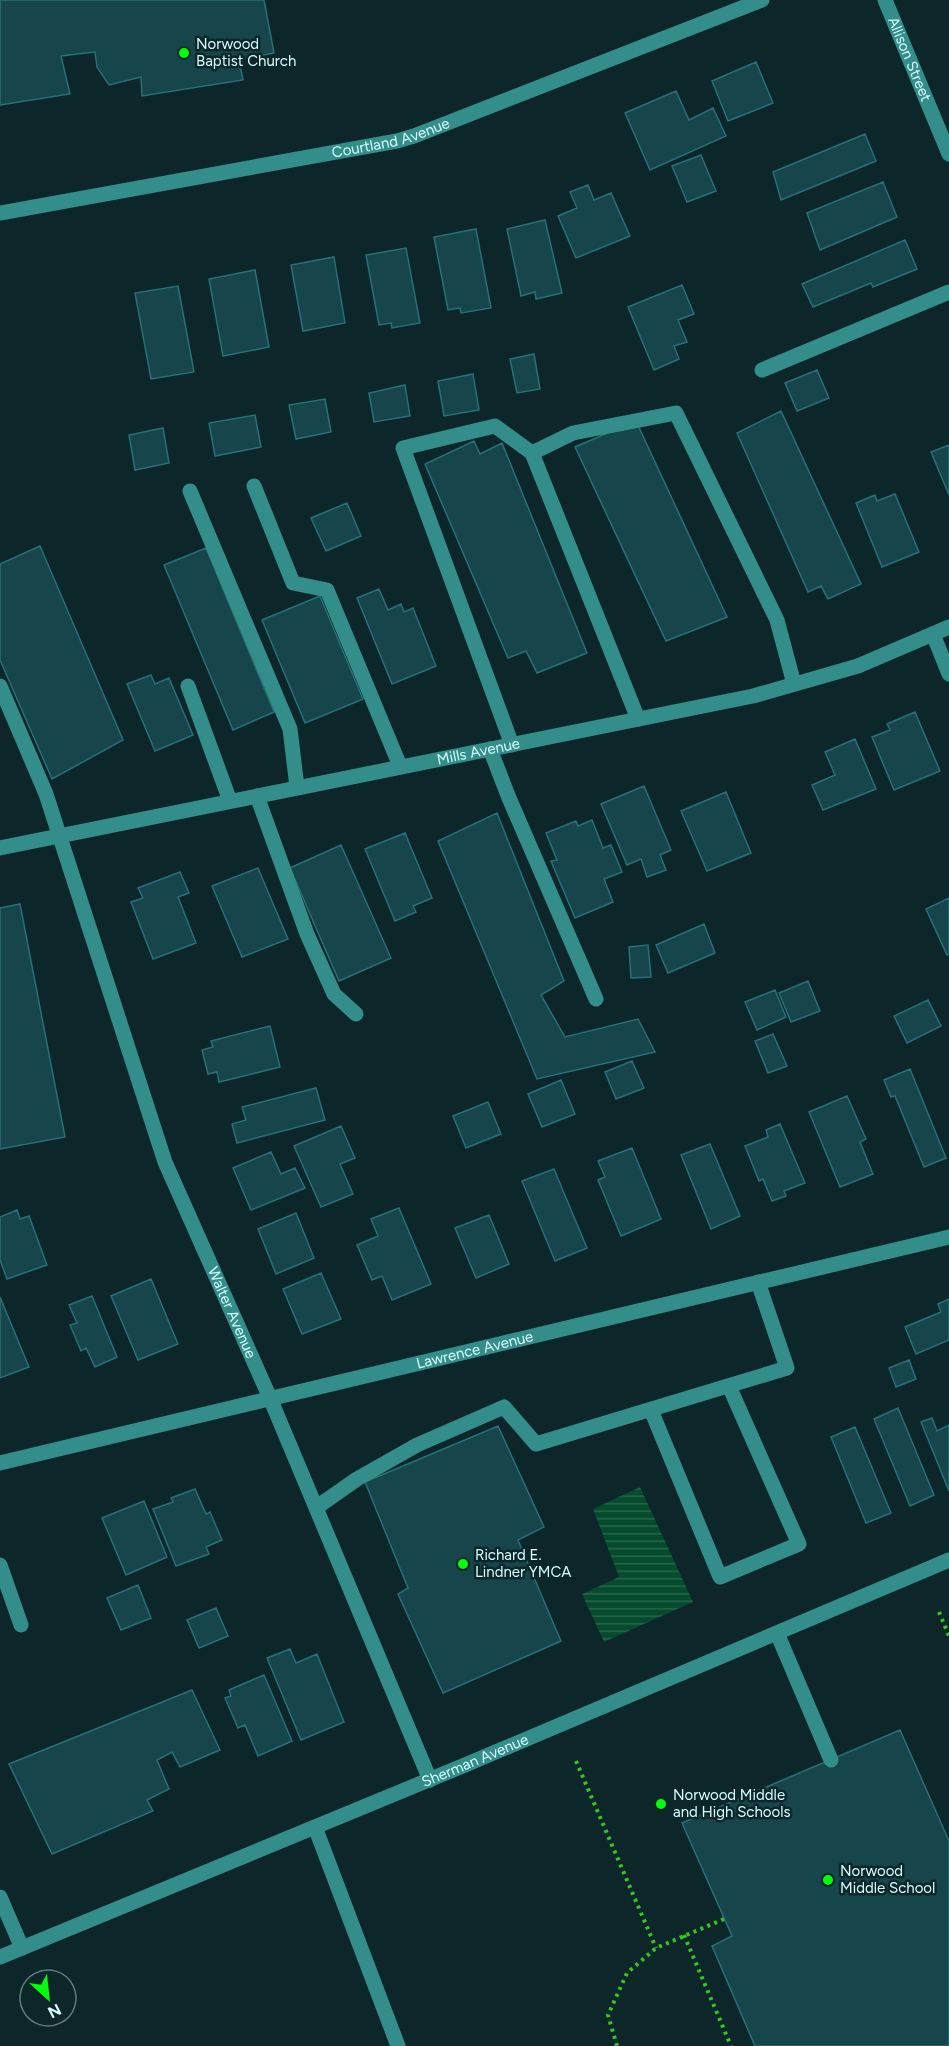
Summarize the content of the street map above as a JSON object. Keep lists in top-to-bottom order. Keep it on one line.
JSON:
{"streets":{"street":["Allison Street","Courtland Avenue","Mills Avenue","Walter Avenue","Lawrence Avenue","Sherman Avenue"]},"crossings":[["Mills Avenue","Walter Avenue"],["Walter Avenue","Lawrence Avenue"],["Walter Avenue","Sherman Avenue"]],"places":["Norwood Baptist Church","Richard E. Lindner YMCA","Norwood Middle and High Schools","Norwood Middle School"],"north":"bottom right"}
